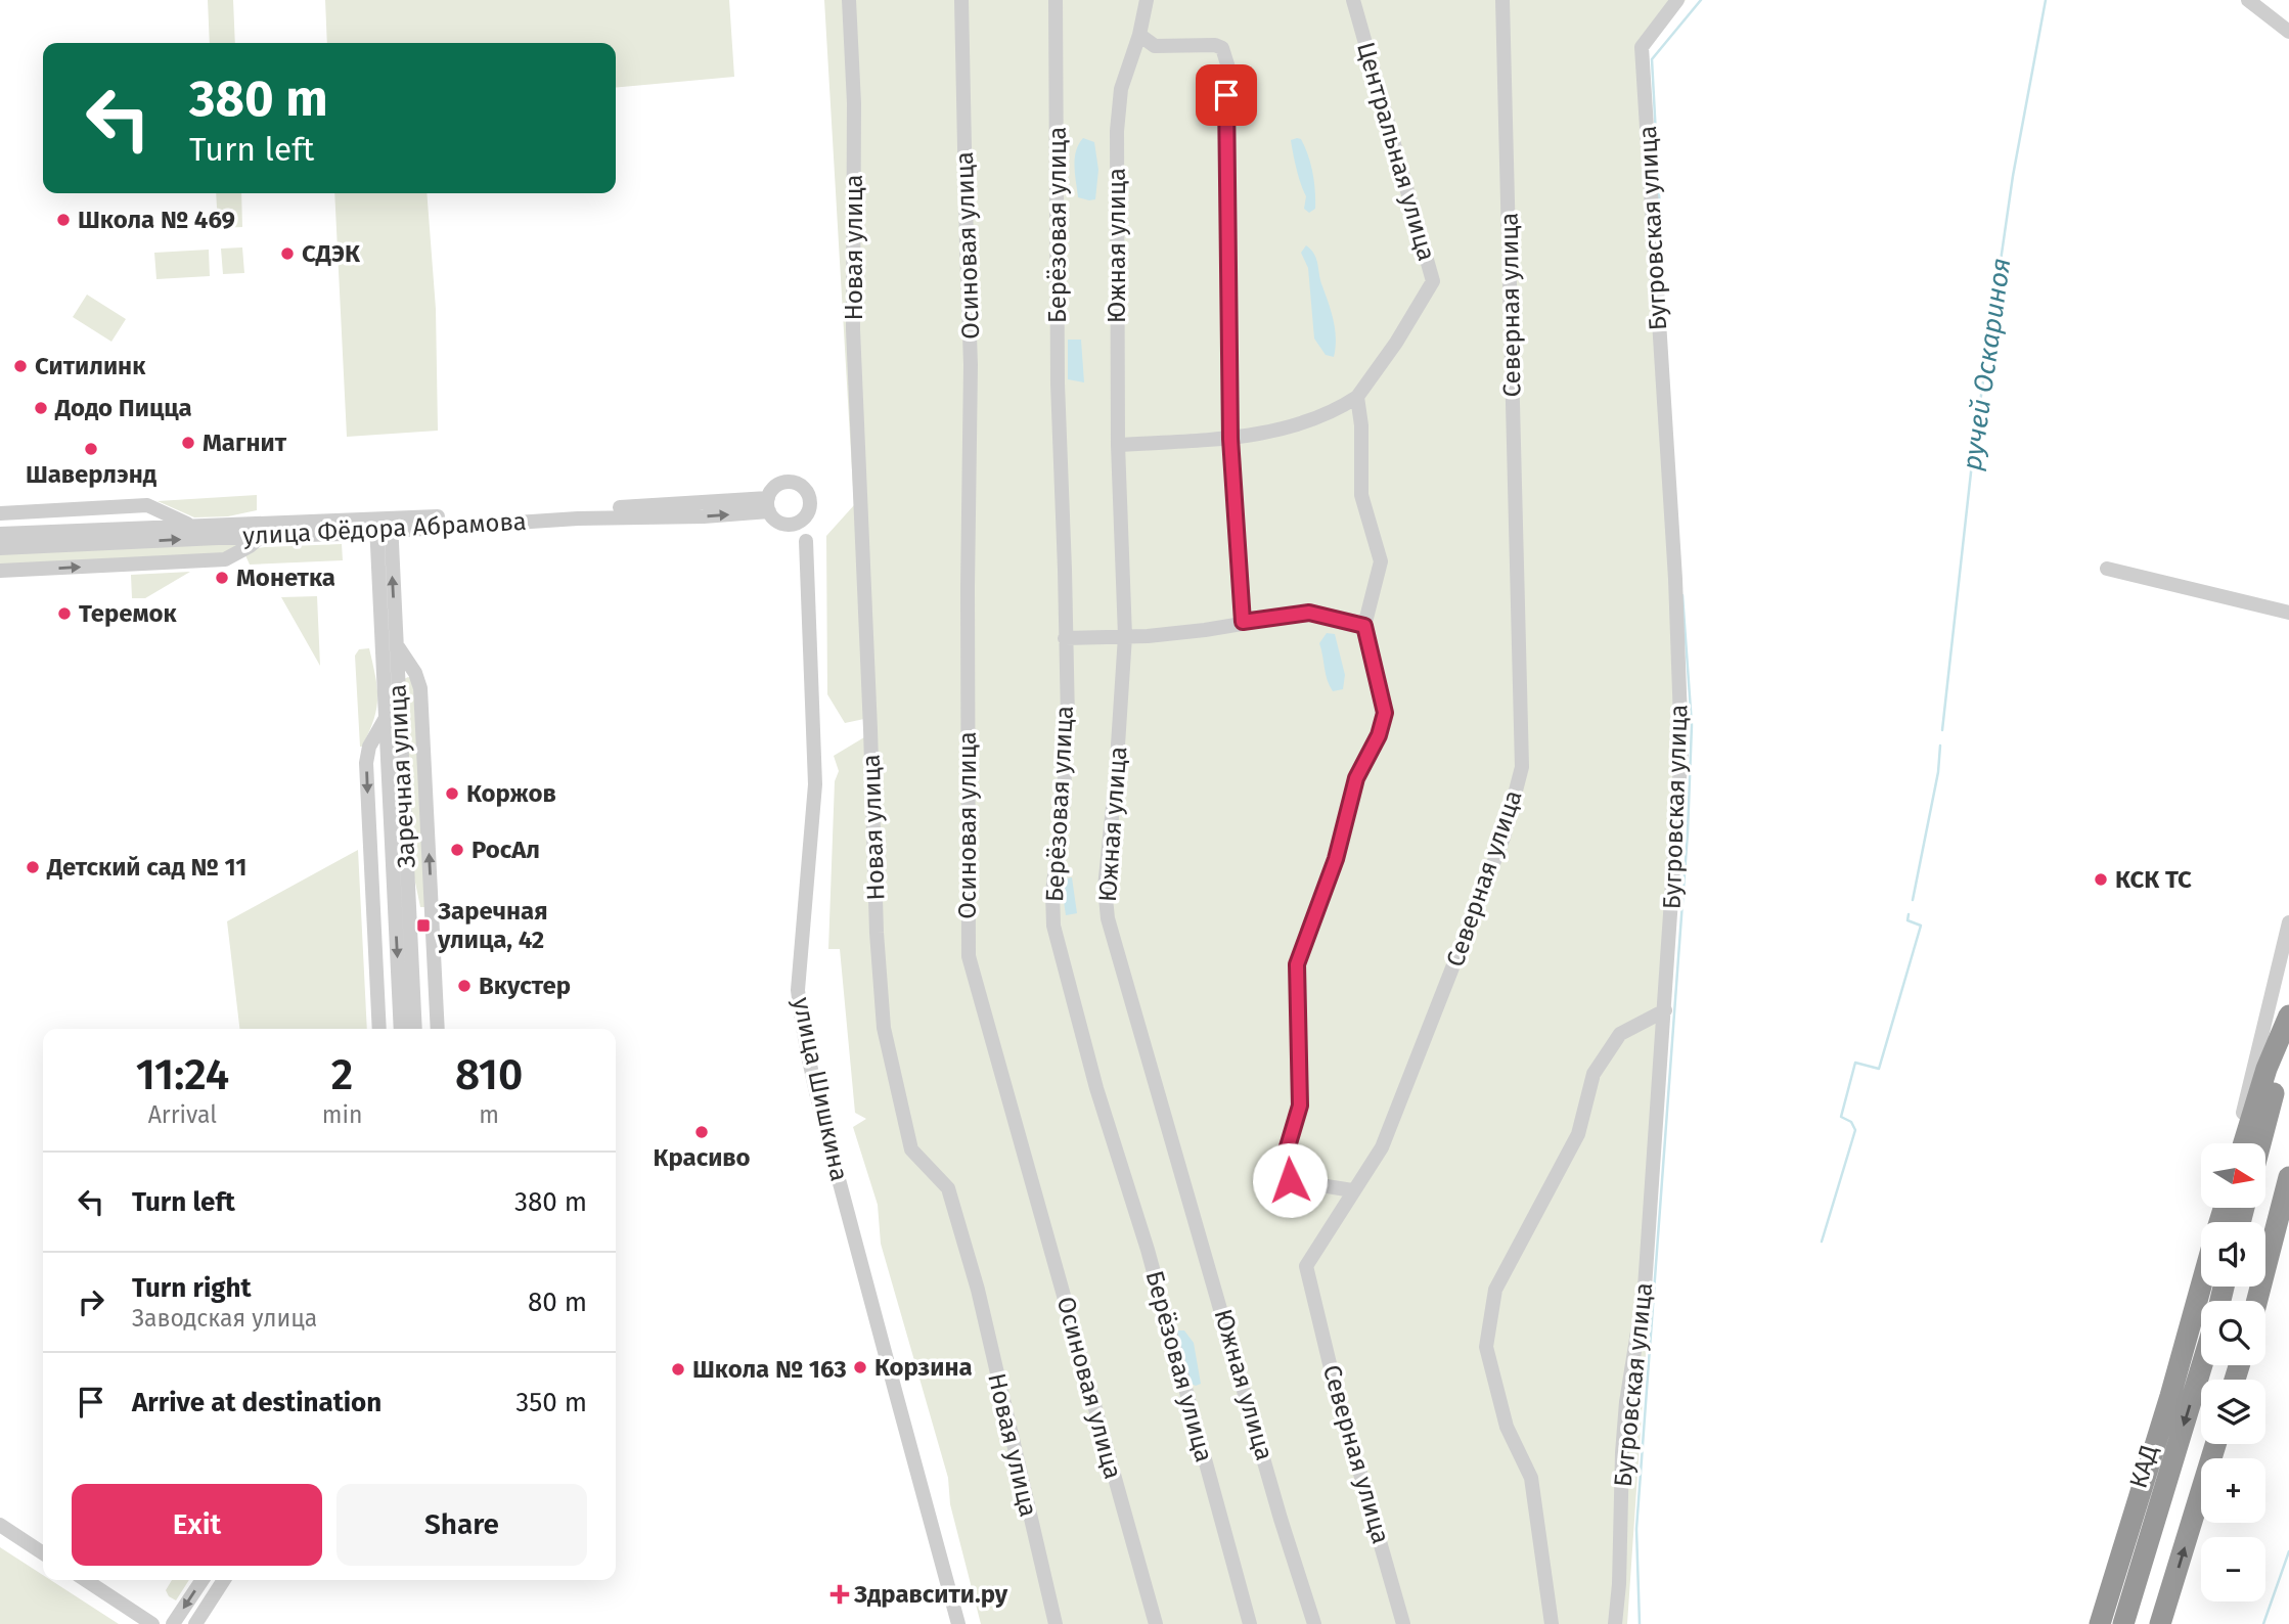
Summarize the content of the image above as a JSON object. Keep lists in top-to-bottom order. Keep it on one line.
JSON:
{"streets":{"highway":["КАД"],"street":["Центральная улица","Берёзовая улица","Бугровская улица","Осиновая улица","Южная улица","Новая улица","Северная улица","улица Фёдора Абрамова","Заречная улица","улица Шишкина"]},"crossings":[["улица Фёдора Абрамова","Заречная улица"]],"water":["ручей Оскариноя"],"places":{"other":["Школа № 469","СДЭК","Ситилинк","Додо Пицца","Магнит","Шаверлэнд","Монетка","Теремок","Коржов","РосАл","Детский сад № 11","КСК ТС","Вкустер","Красиво","Корзина","Школа № 163"],"transit":["Заречная улица, 42"],"health":["Здравсити.ру"]},"north":"right","page":{"turn":["380 m","Turn left"],"eta":["11:24","Arrival","2","min","810","m"],"map_buttons":["+","−"],"list":[{"name":"Turn left","value":"380 m"},{"name":"Turn right","note":"Заводская улица","value":"80 m"},{"name":"Arrive at destination","value":"350 m"}],"buttons":["Exit","Share"]}}
